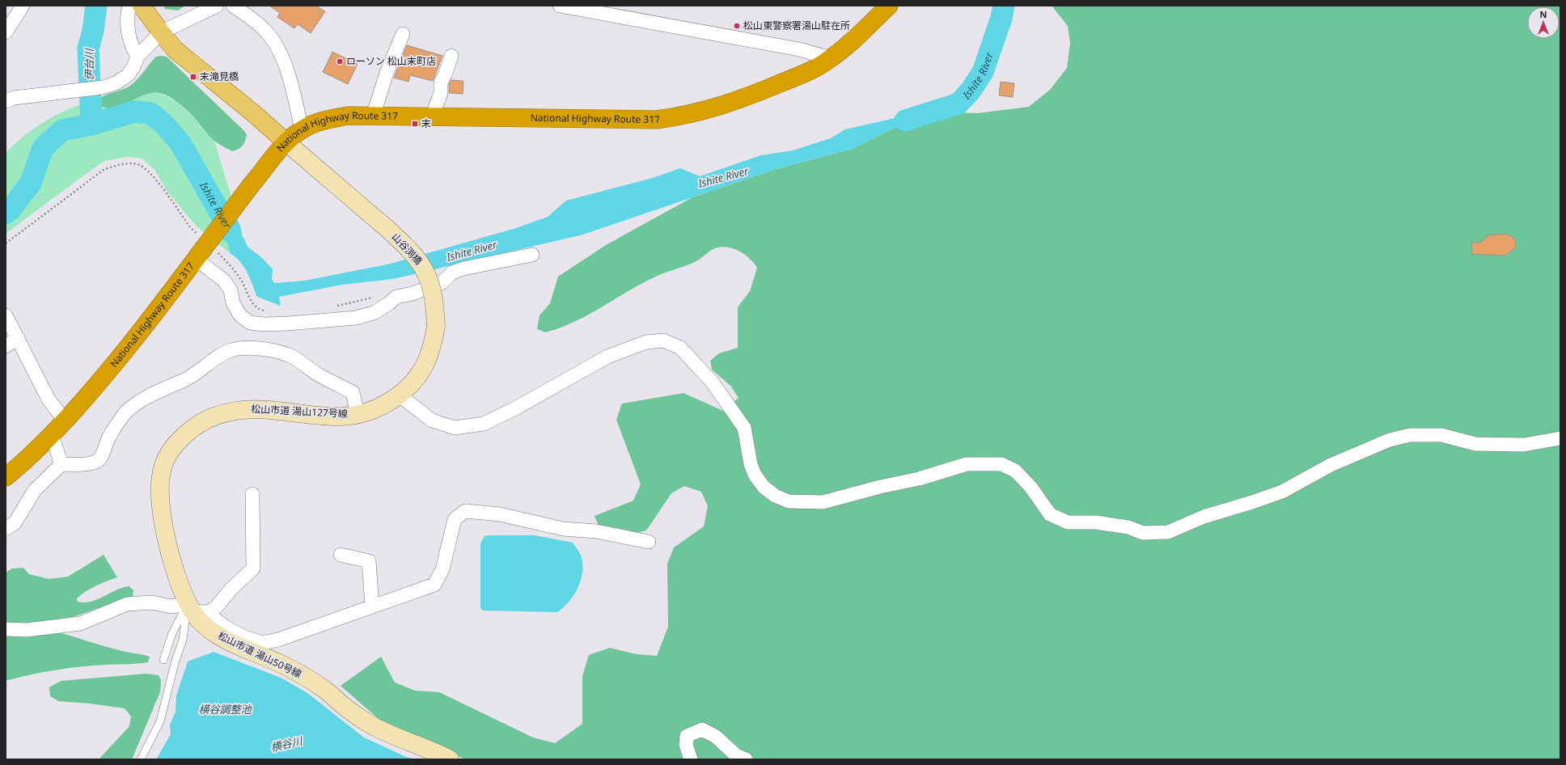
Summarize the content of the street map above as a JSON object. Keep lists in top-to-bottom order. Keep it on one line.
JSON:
{"streets":{"highway":["National Highway Route 317"],"street":["山谷渕橋","松山市道 湯山127号線","松山市道 湯山50号線"]},"crossings":[["National Highway Route 317","山谷渕橋"],["山谷渕橋","松山市道 湯山127号線"],["松山市道 湯山127号線","松山市道 湯山50号線"]],"water":["伊台川","Ishite River","横谷調整池","横谷川"],"places":{"other":["松山東警察署湯山駐在所","ローソン 松山末町店"],"transit":["末滝見橋","末"]},"north":"top"}
